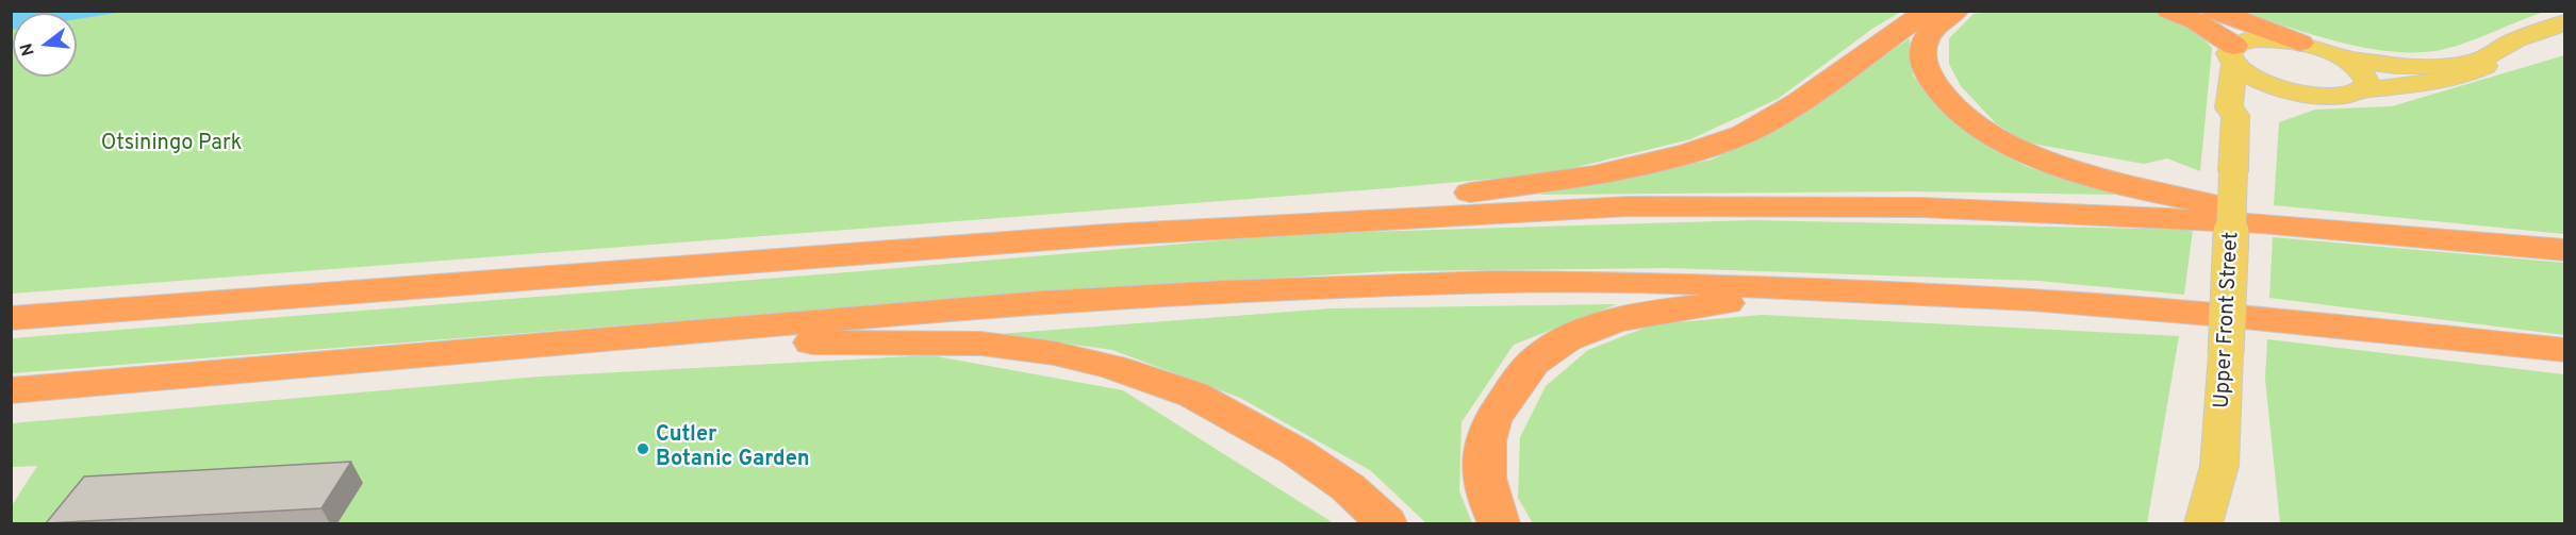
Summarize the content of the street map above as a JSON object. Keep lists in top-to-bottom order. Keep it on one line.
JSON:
{"streets":{"main road":["Upper Front Street"]},"parks":["Otsiningo Park"],"places":["Cutler Botanic Garden"],"north":"left"}
